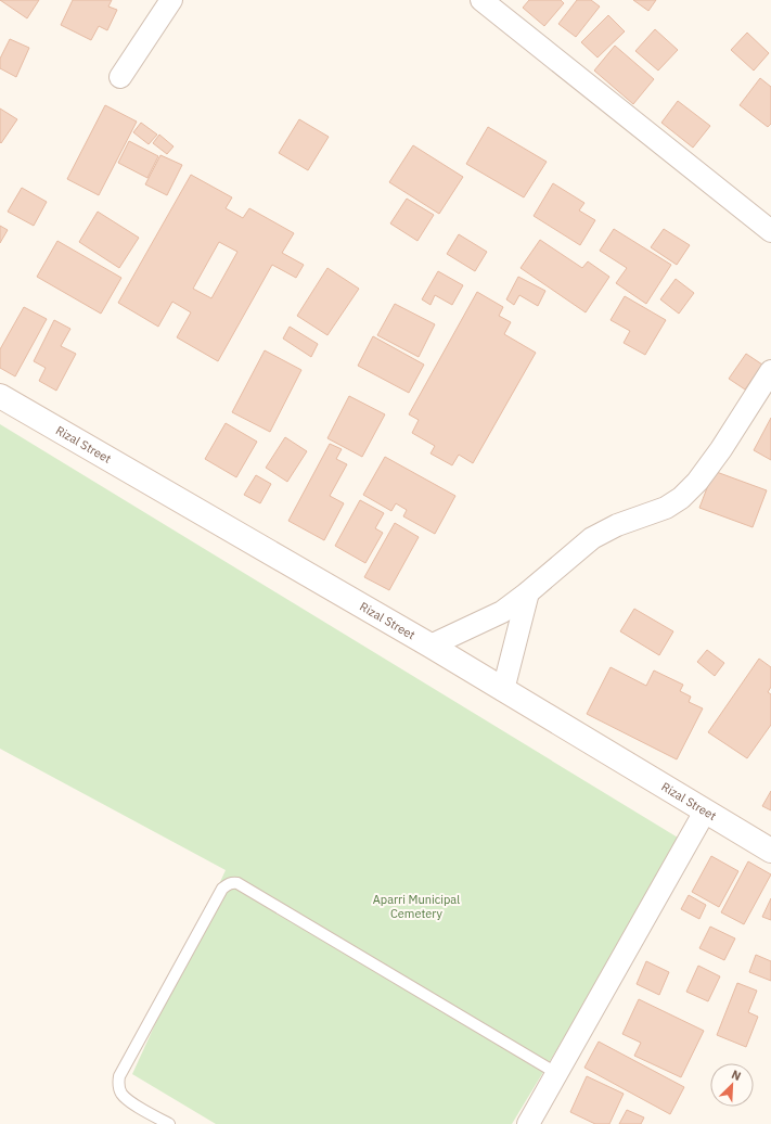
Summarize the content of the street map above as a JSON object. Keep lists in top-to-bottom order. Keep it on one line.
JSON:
{"streets":{"main road":["Rizal Street"]},"parks":["Aparri Municipal Cemetery"],"north":"top right"}
